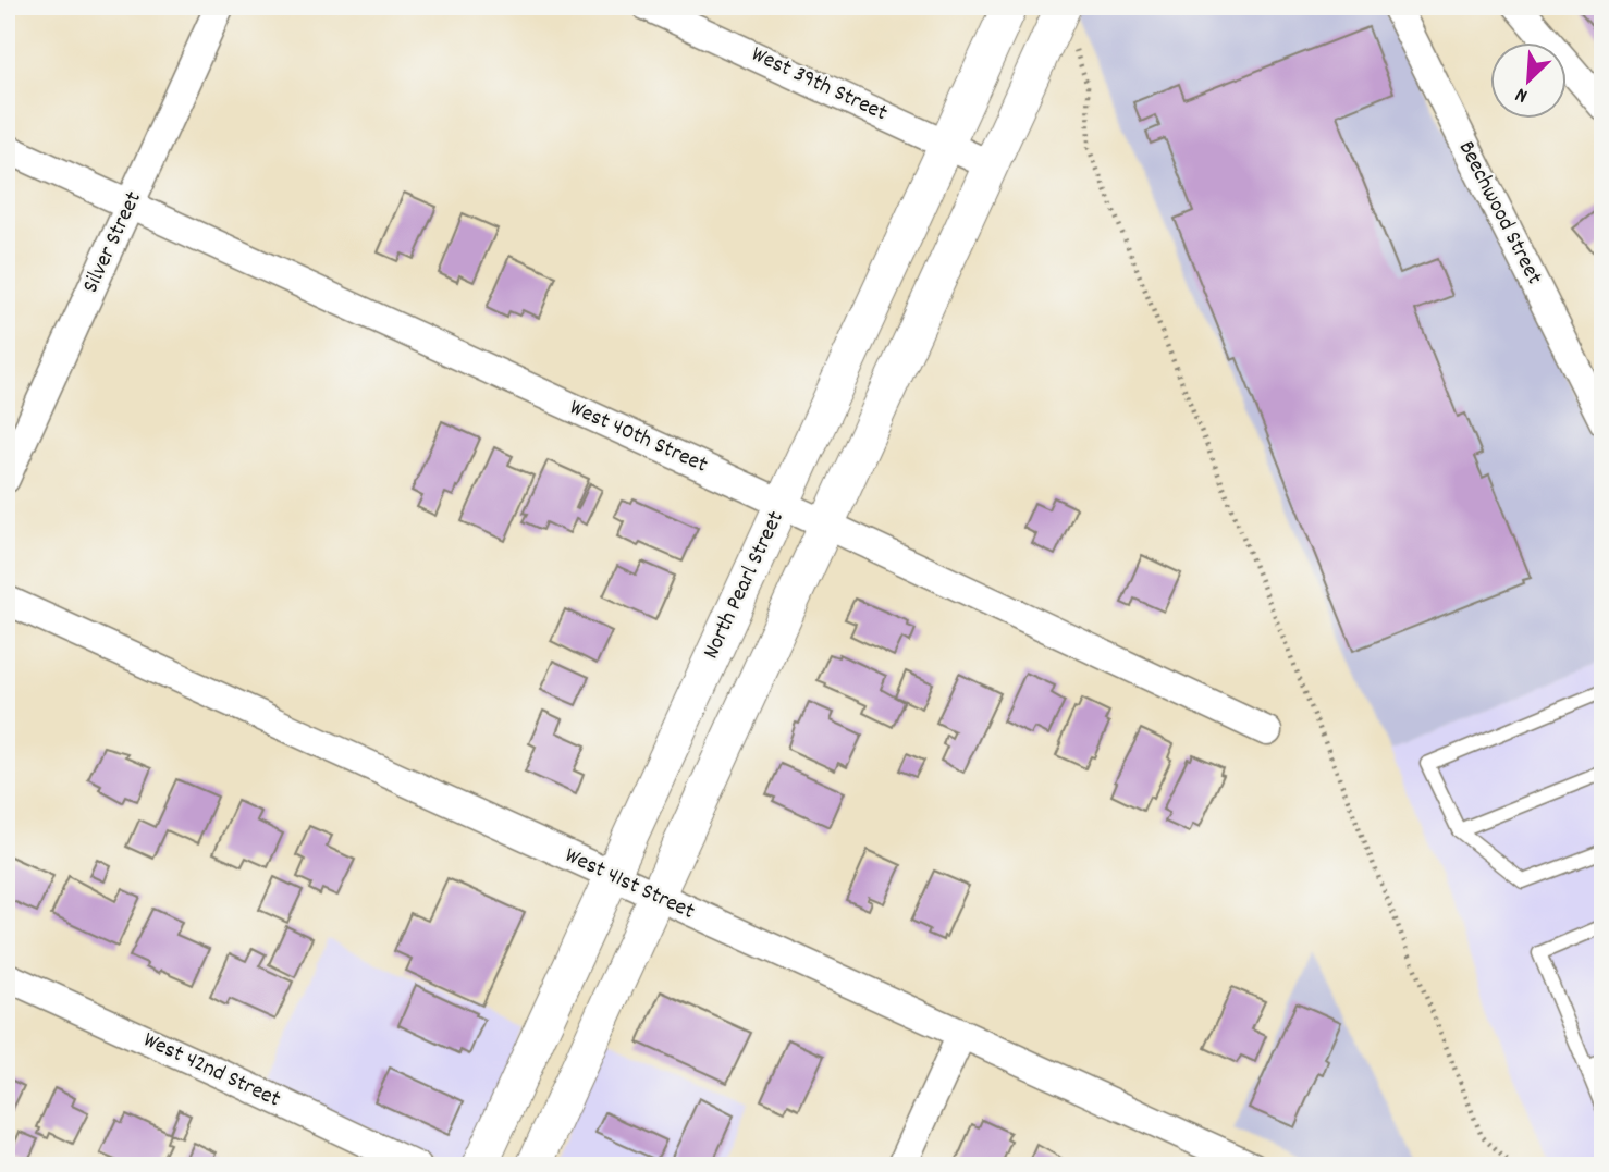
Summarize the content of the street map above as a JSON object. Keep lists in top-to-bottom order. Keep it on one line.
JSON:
{"streets":{"street":["West 39th Street","Beechwood Street","Silver Street","West 40th Street","North Pearl Street","West 41st Street","West 42nd Street"]},"crossings":[["West 39th Street","North Pearl Street"],["Silver Street","West 40th Street"],["West 40th Street","North Pearl Street"],["North Pearl Street","West 41st Street"]],"north":"bottom left"}
